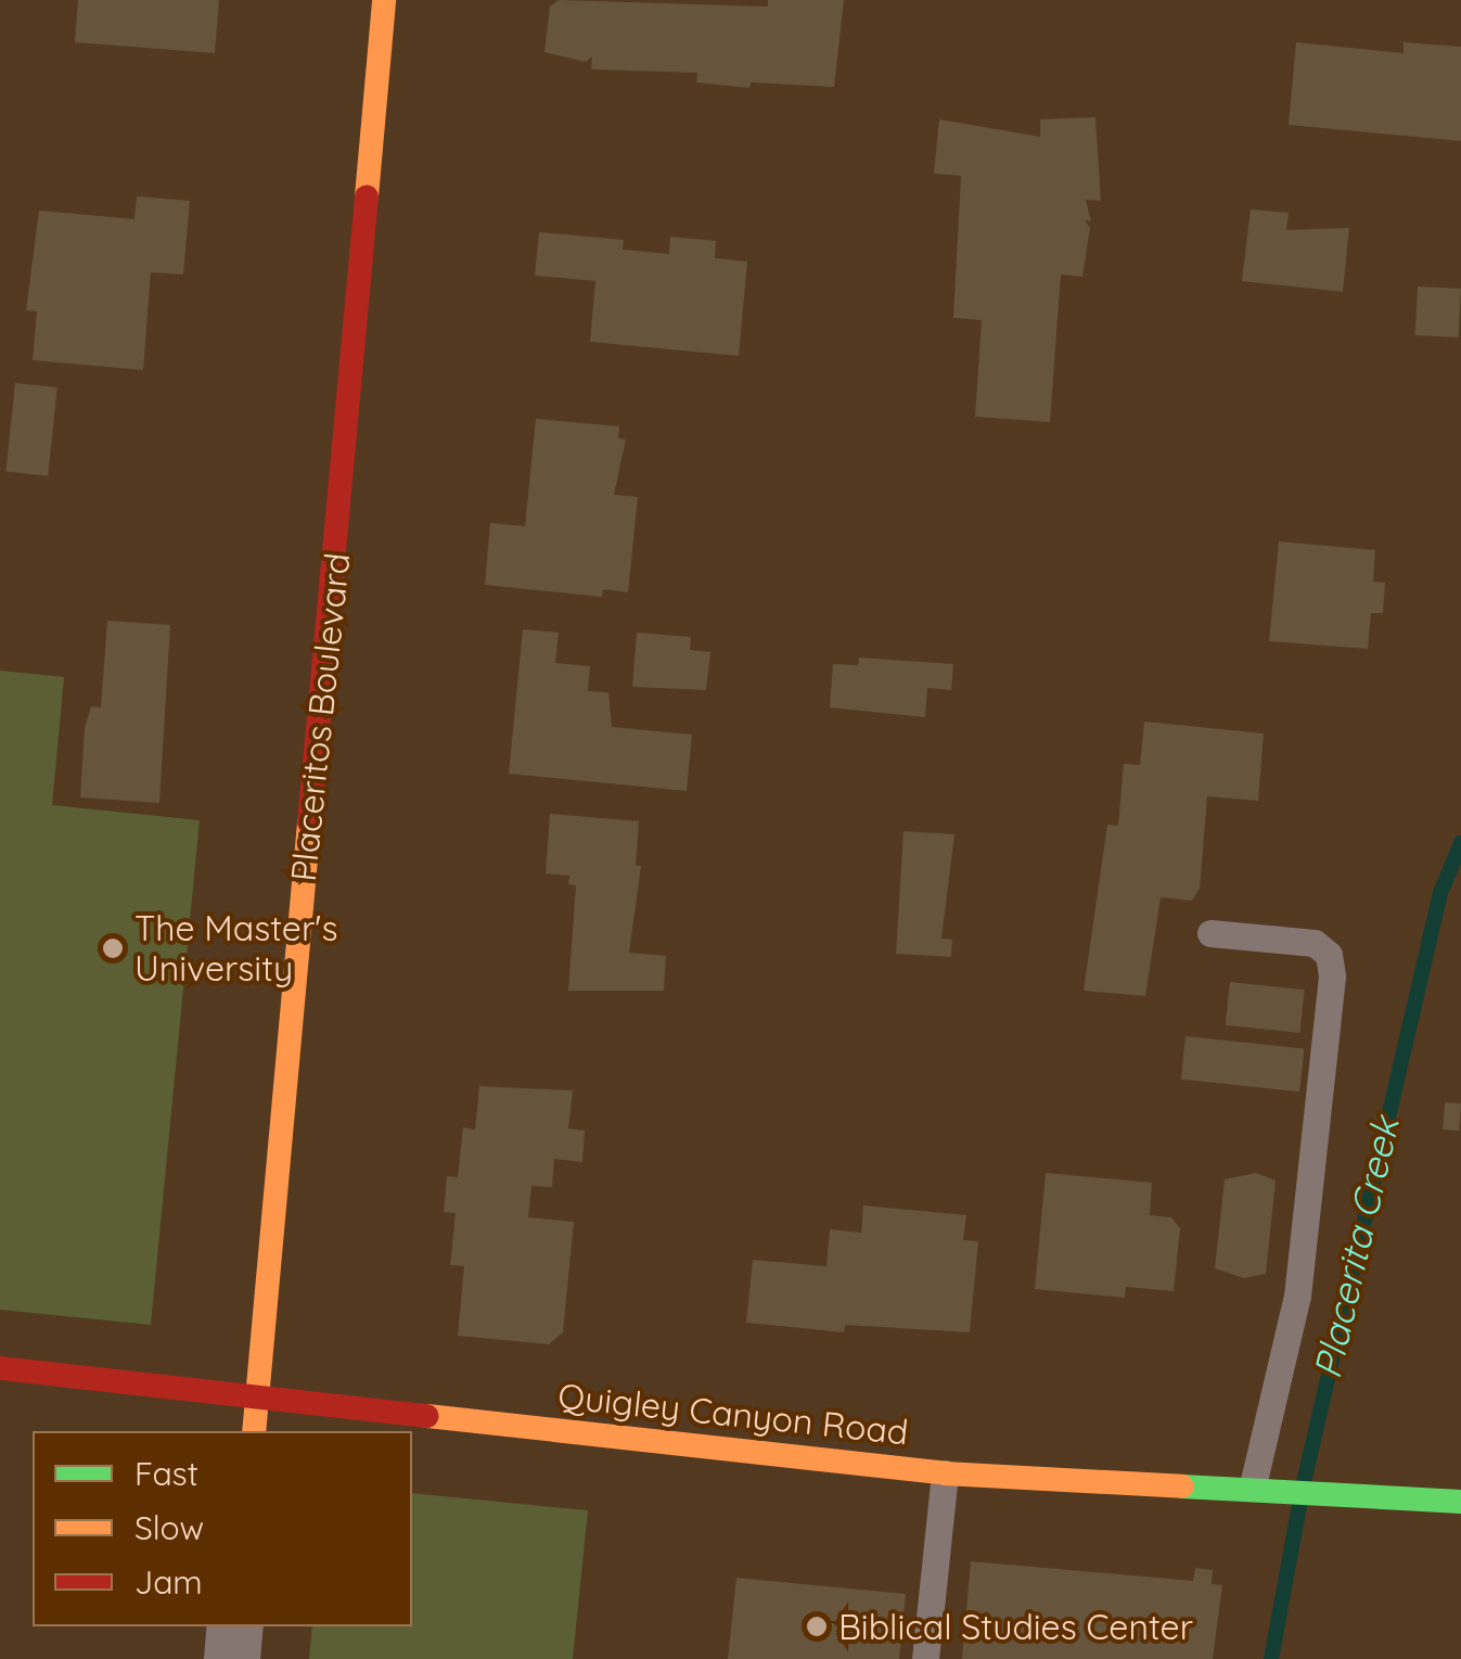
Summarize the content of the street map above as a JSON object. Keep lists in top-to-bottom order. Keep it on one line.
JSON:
{"streets":{"street":["Placeritos Boulevard","Quigley Canyon Road"]},"crossings":[["Placeritos Boulevard","Quigley Canyon Road"]],"water":["Placerita Creek"],"places":["The Master's University","Biblical Studies Center"],"legend":["Fast","Slow","Jam"]}
